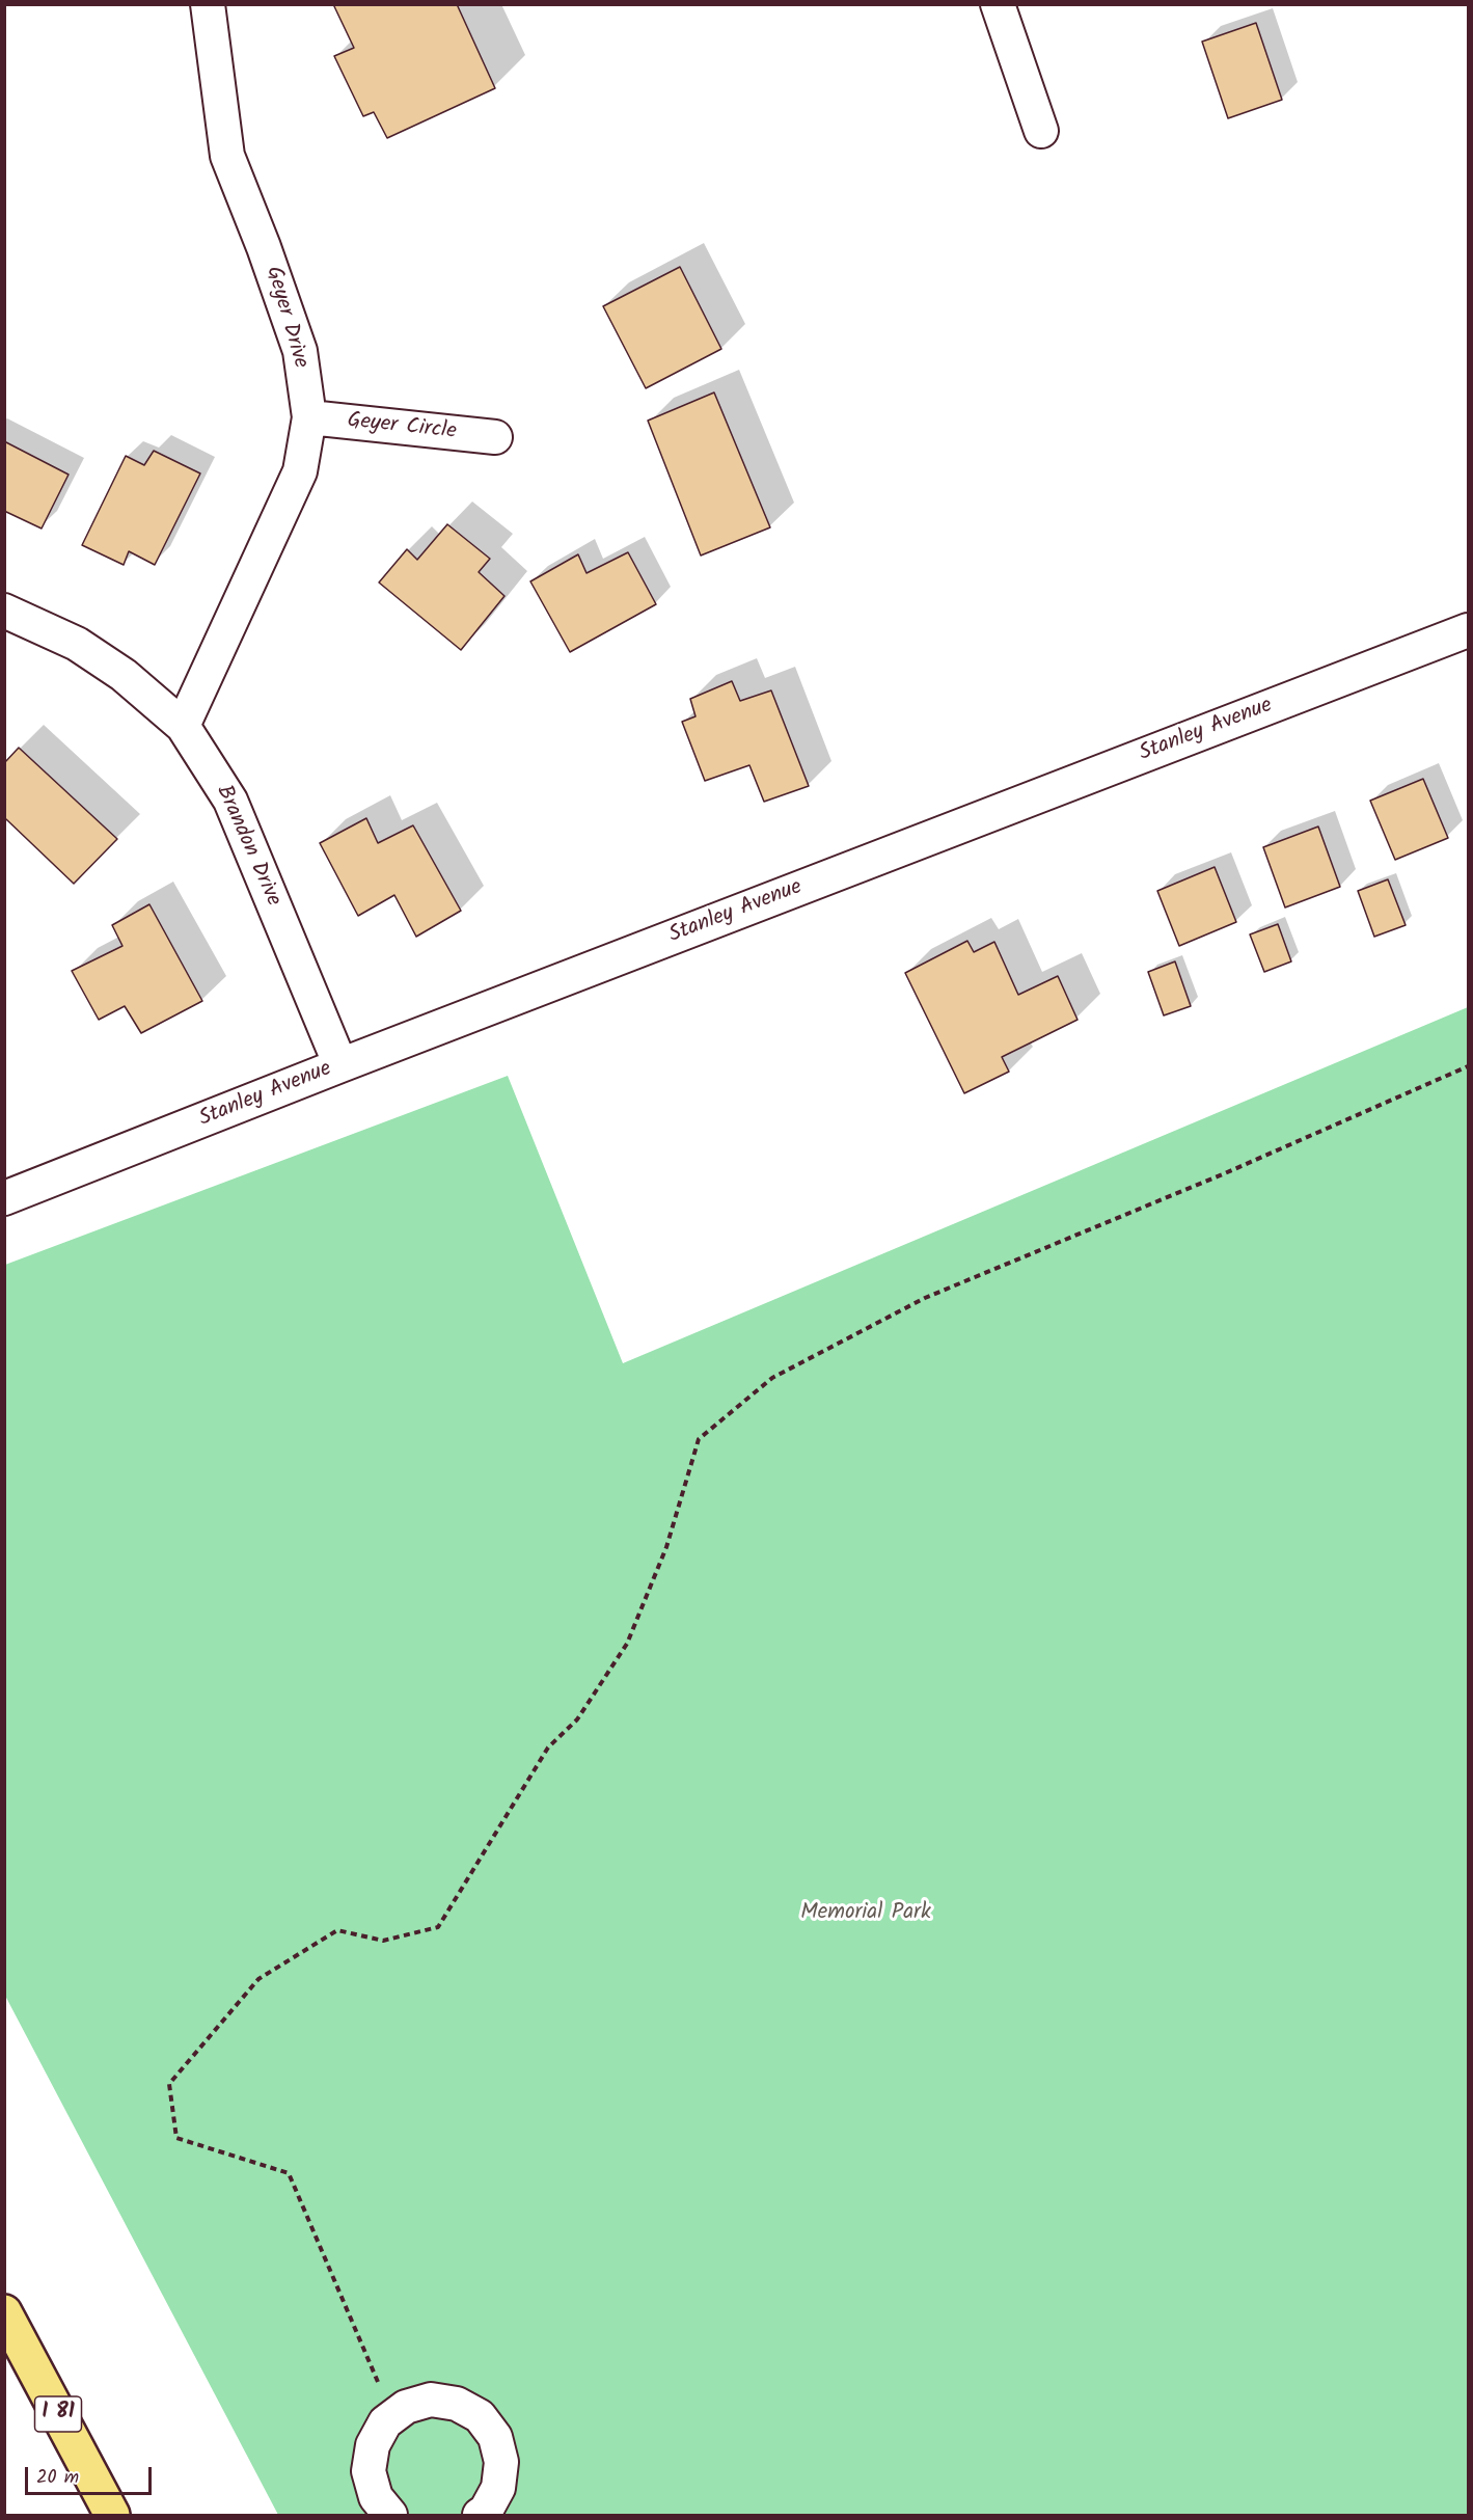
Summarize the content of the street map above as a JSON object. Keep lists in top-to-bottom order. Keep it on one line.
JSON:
{"streets":{"highway":["I 81"],"street":["Geyer Drive","Geyer Circle","Stanley Avenue","Brandon Drive"]},"crossings":[["Geyer Drive","Geyer Circle"],["Geyer Drive","Brandon Drive"],["Stanley Avenue","Brandon Drive"]],"parks":["Memorial Park"],"scale_bar":"20 m"}
